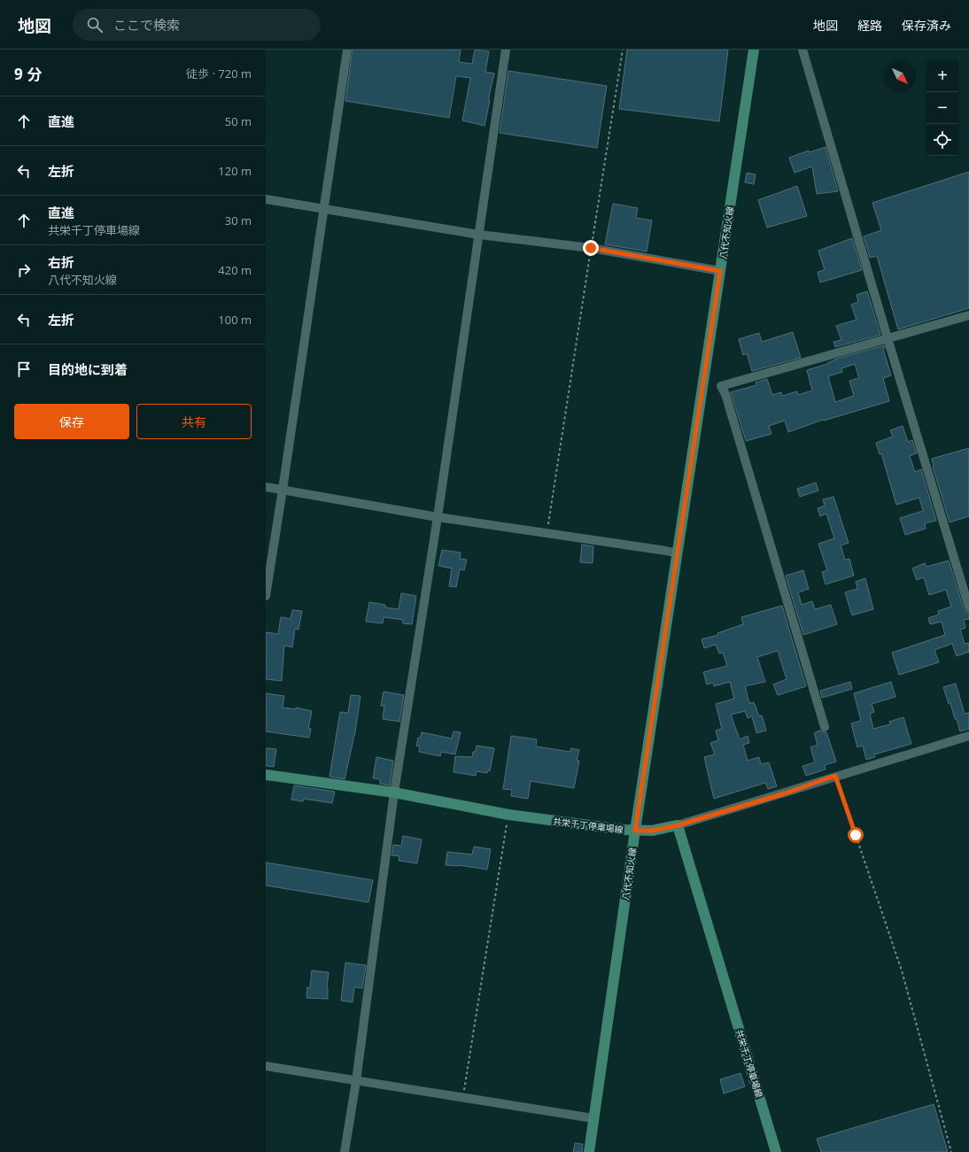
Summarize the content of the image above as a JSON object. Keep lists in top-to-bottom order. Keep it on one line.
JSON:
{"streets":{"main road":["八代不知火線","共栄千丁停車場線"]},"crossings":[["八代不知火線","共栄千丁停車場線"]],"north":"bottom right","page":{"header":"地図","search":"ここで検索","nav":["地図","経路","保存済み"],"heading":["9 分","徒歩 · 720 m"],"map_buttons":["+","−"],"list":[["直進","50 m"],["左折","120 m"],["直進","共栄千丁停車場線","30 m"],["右折","八代不知火線","420 m"],["左折","100 m"],"目的地に到着"],"buttons":["保存","共有"]}}
